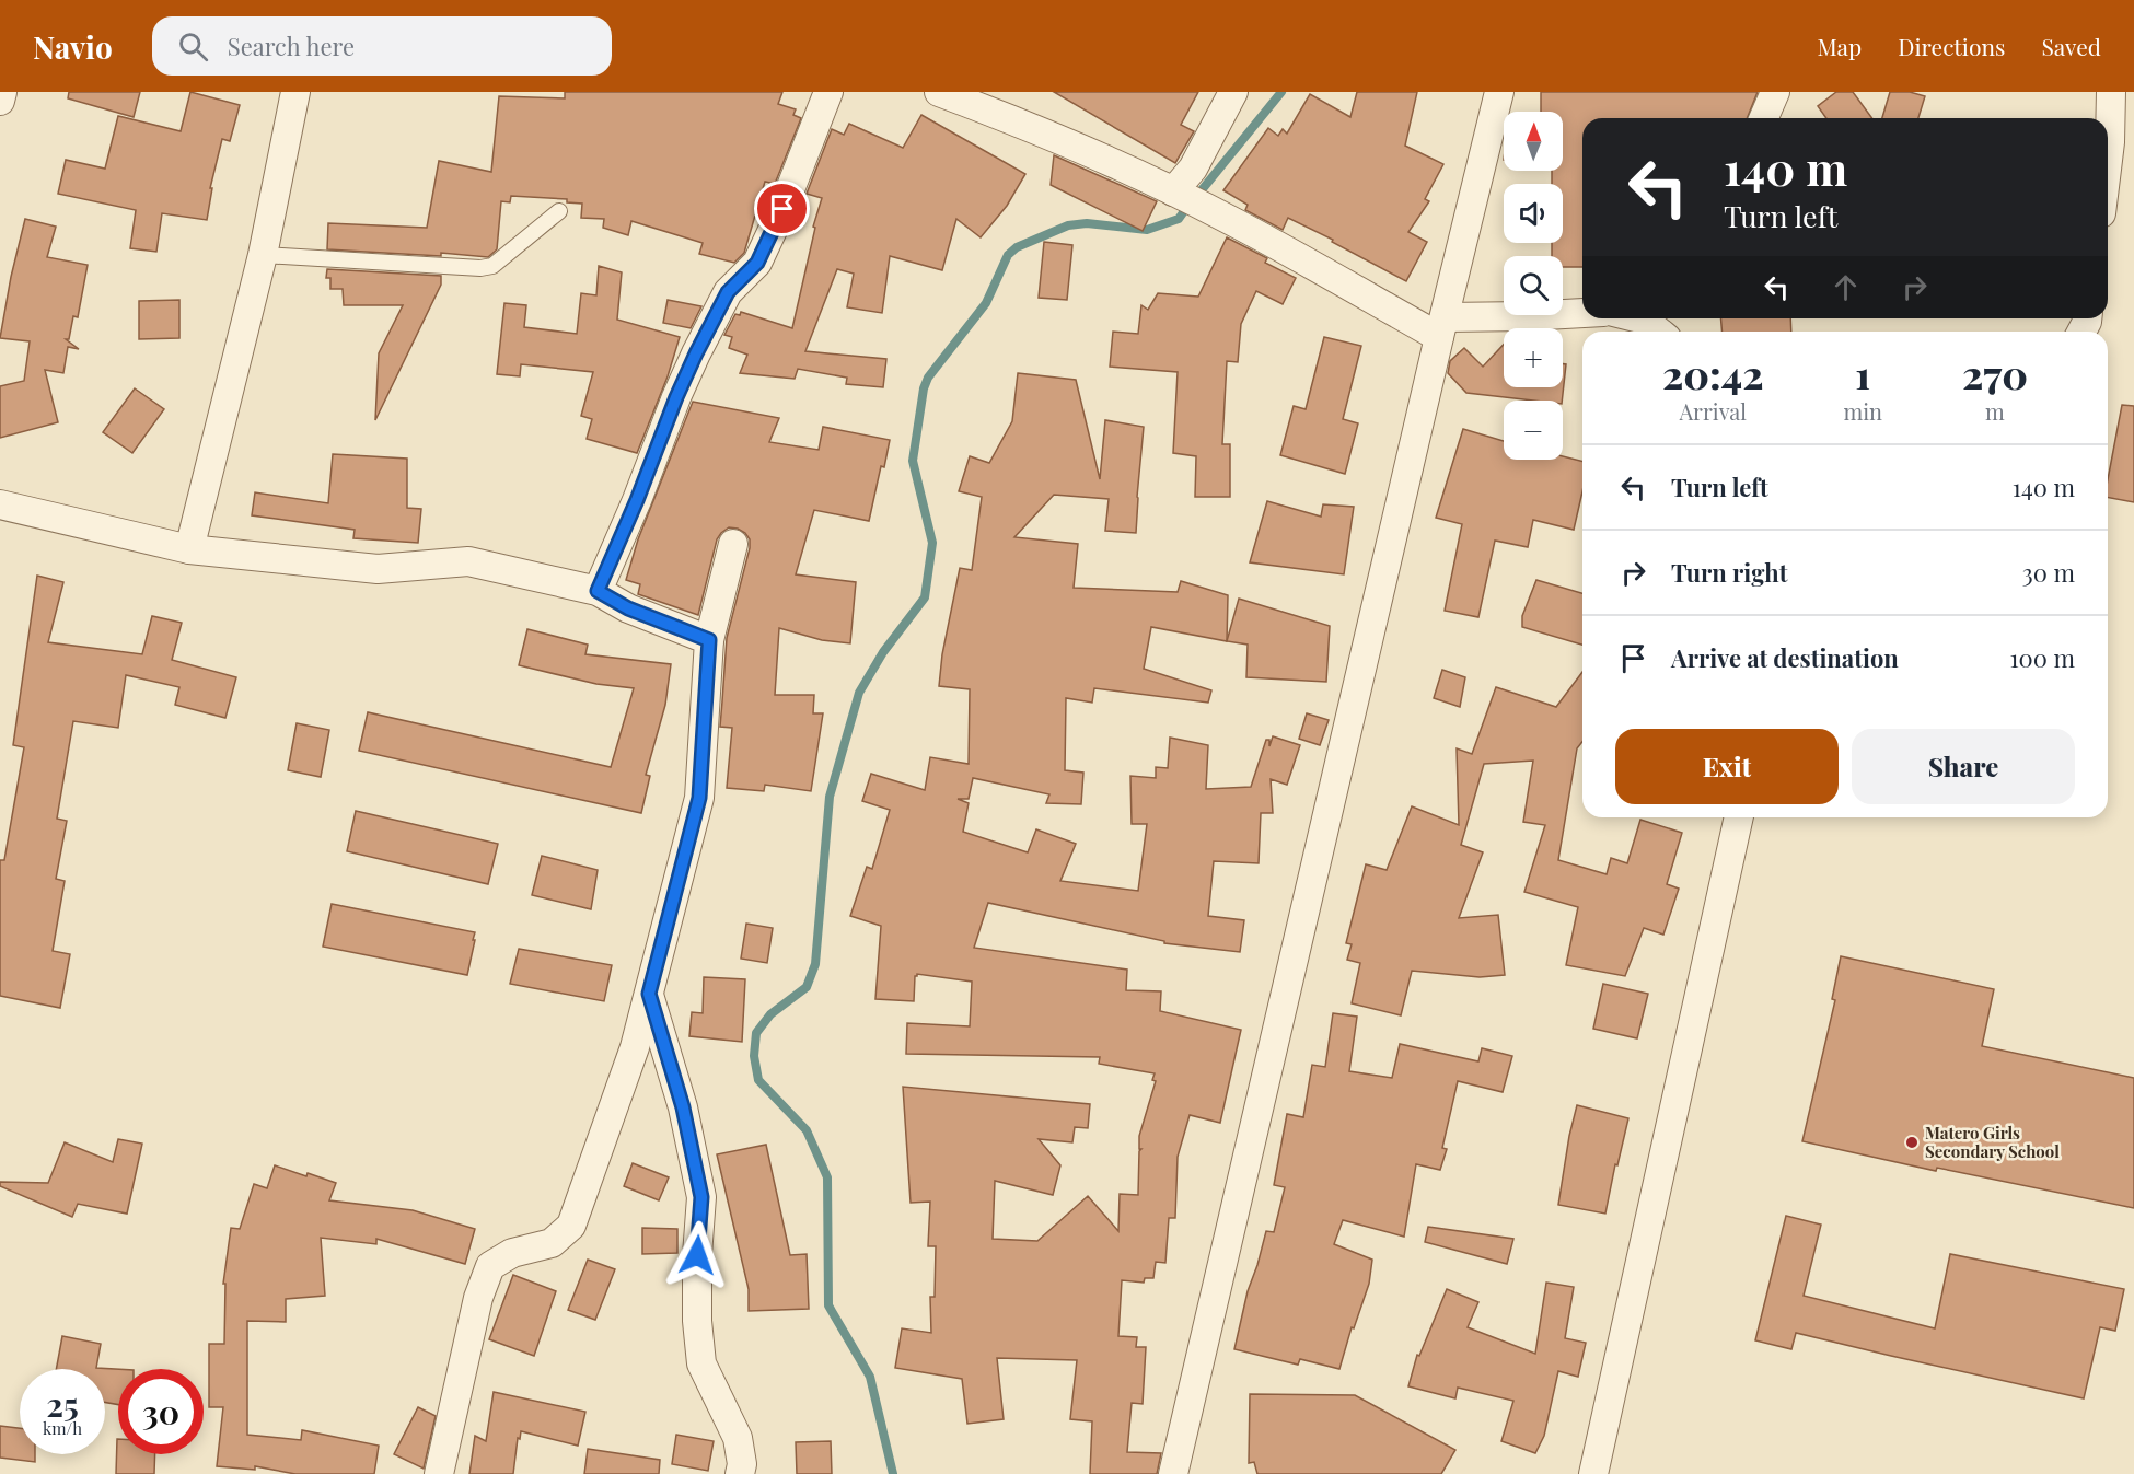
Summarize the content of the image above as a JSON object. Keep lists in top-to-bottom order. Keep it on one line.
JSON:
{"places":["Matero Girls Secondary School"],"north":"top","page":{"header":"Navio","search":"Search here","nav":["Map","Directions","Saved"],"map_buttons":["+","−"],"turn":["140 m","Turn left"],"eta":["20:42","Arrival","1","min","270","m"],"list":[{"name":"Turn left","value":"140 m"},{"name":"Turn right","value":"30 m"},{"name":"Arrive at destination","value":"100 m"}],"buttons":["Exit","Share"],"speed":"25 km/h","limit":"30"}}
